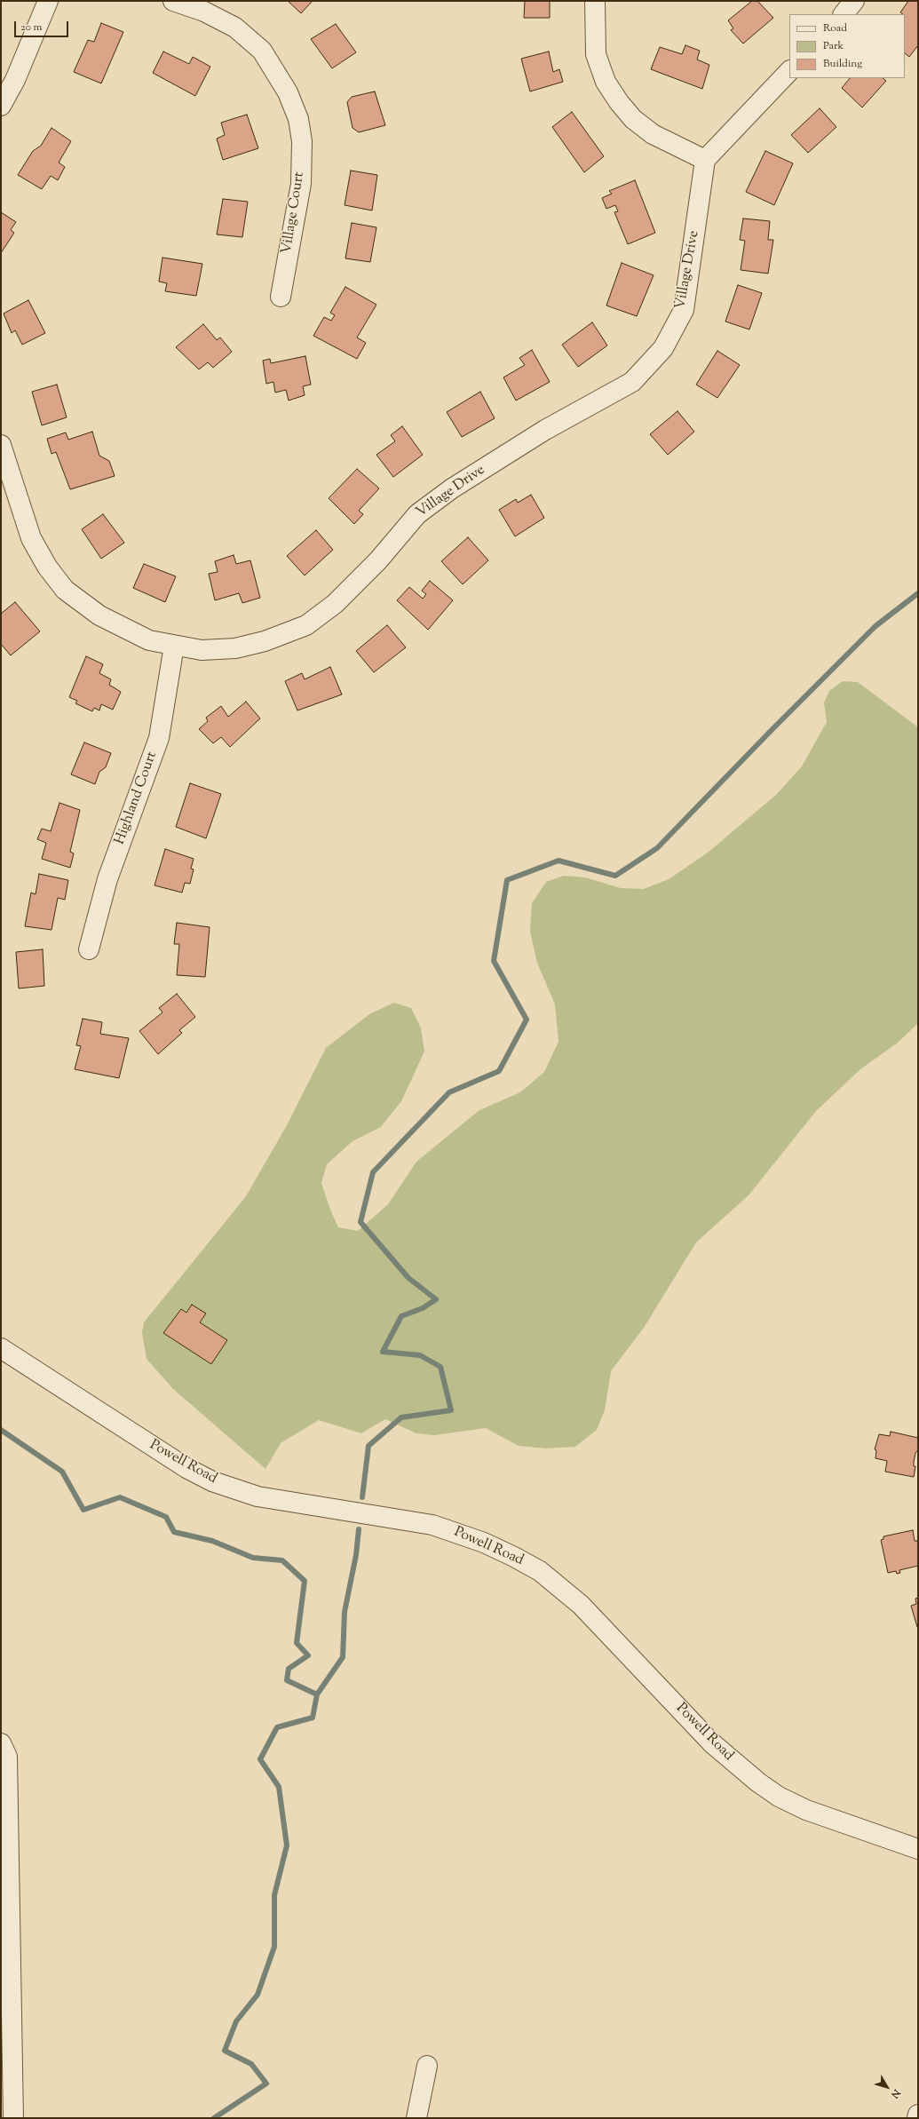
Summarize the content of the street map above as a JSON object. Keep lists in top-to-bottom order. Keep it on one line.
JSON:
{"streets":{"street":["Village Court","Village Drive","Highland Court","Powell Road"]},"crossings":[["Village Drive","Highland Court"]],"legend":["Road","Park","Building"],"scale_bar":"20 m","north":"bottom right"}
